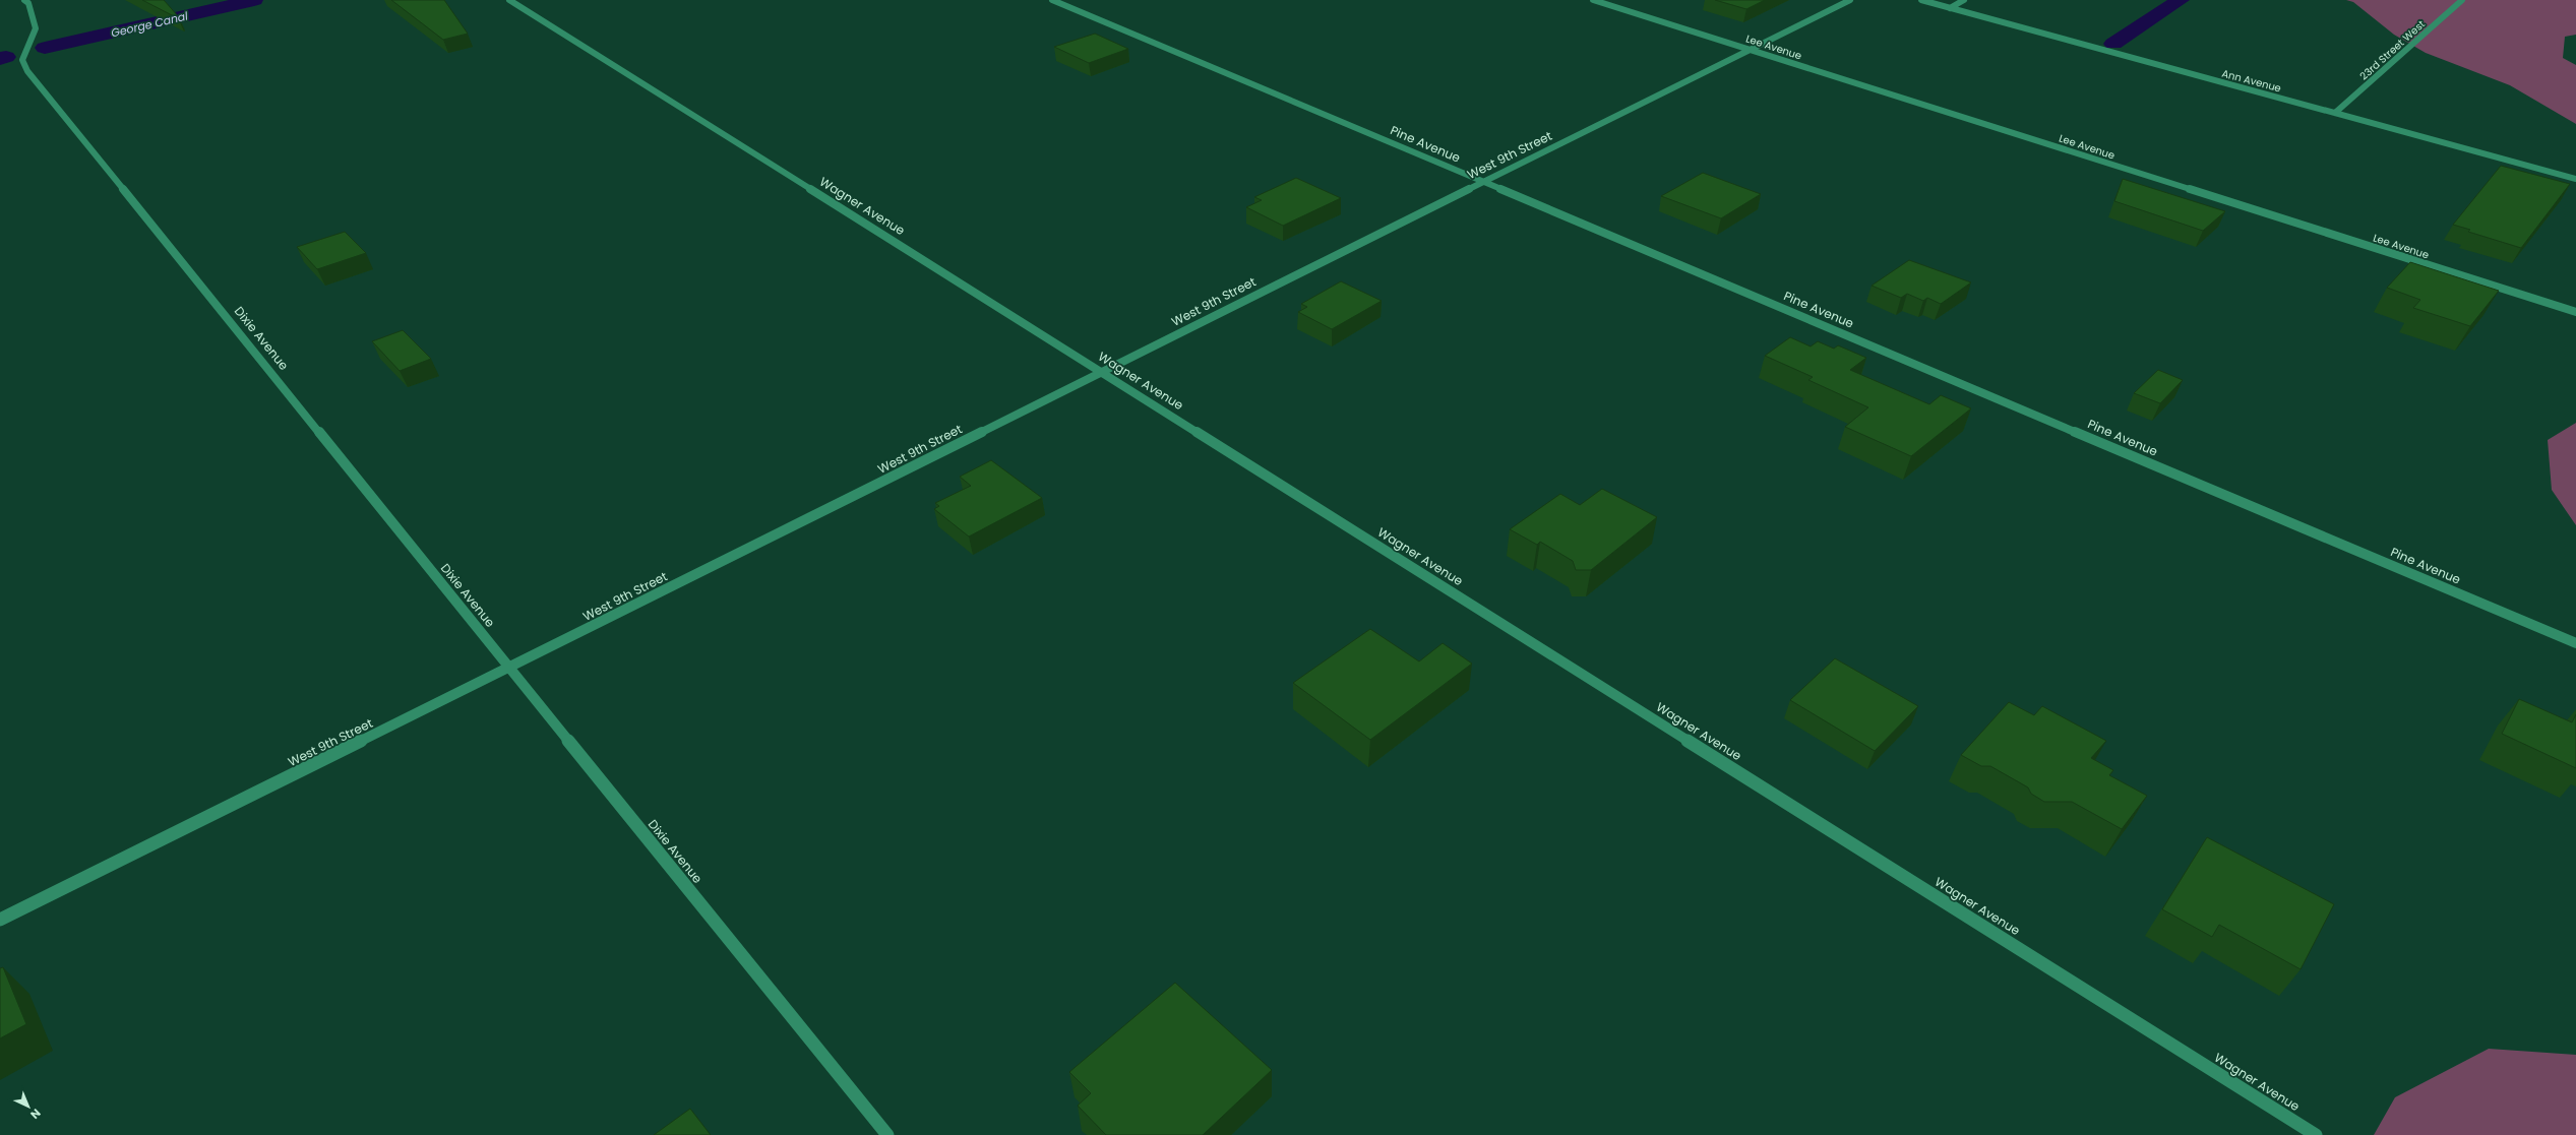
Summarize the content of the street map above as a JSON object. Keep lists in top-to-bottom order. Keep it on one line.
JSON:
{"streets":{"street":["Lee Avenue","23rd Street West","Ann Avenue","Pine Avenue","West 9th Street","Wagner Avenue","Dixie Avenue"]},"crossings":[["Lee Avenue","West 9th Street"],["23rd Street West","Ann Avenue"],["Pine Avenue","West 9th Street"],["West 9th Street","Wagner Avenue"],["West 9th Street","Dixie Avenue"]],"water":["George Canal"],"north":"bottom right"}
